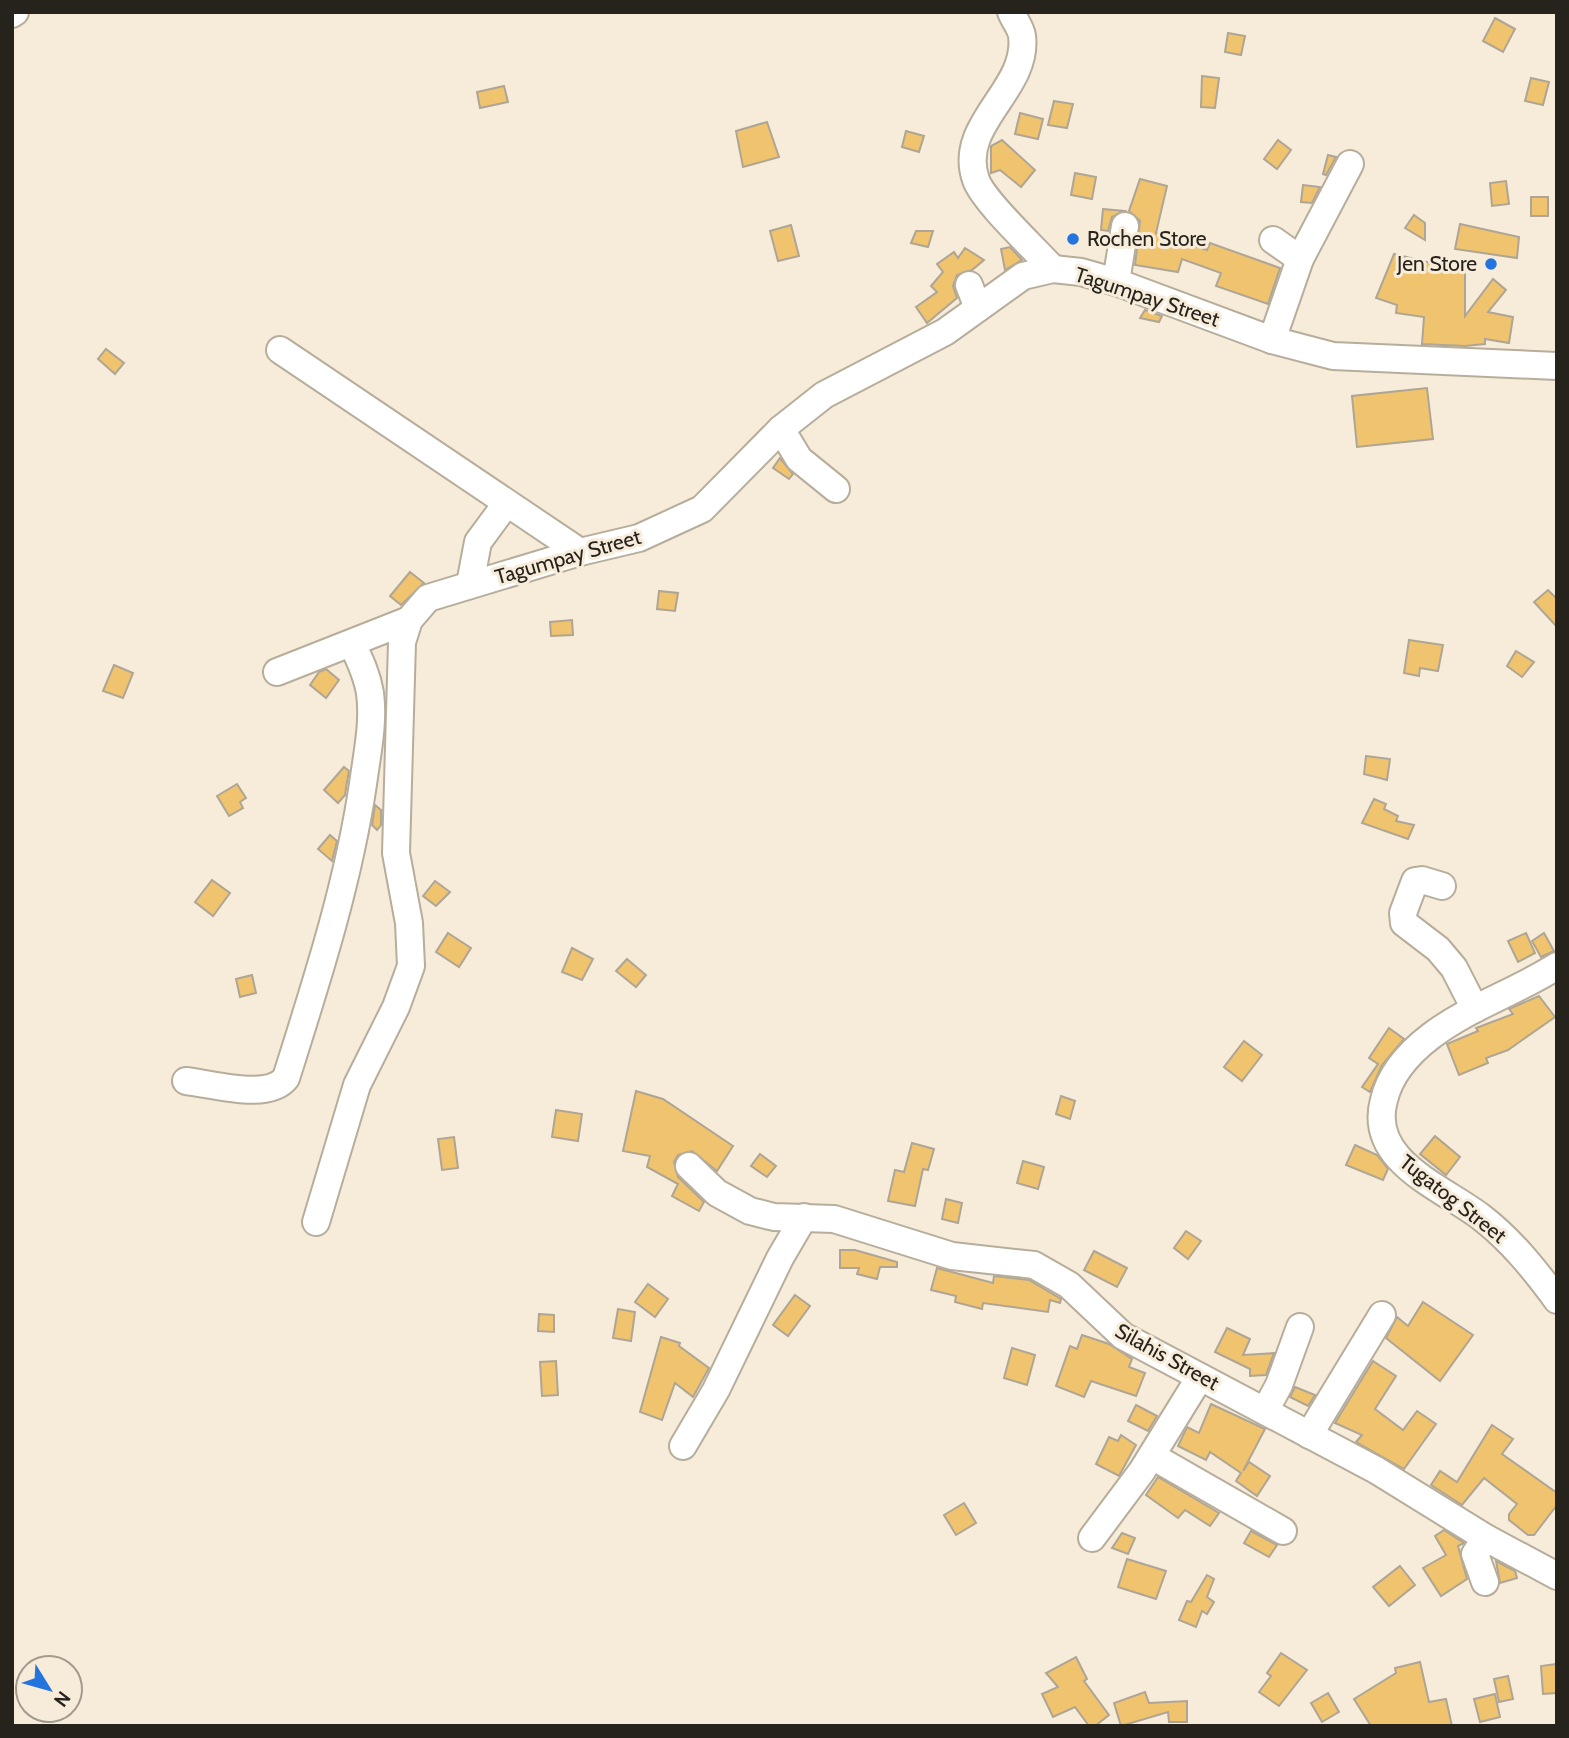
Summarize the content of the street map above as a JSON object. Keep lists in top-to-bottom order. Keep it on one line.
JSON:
{"streets":{"street":["Tagumpay Street","Tugatog Street","Silahis Street"]},"places":["Rochen Store","Jen Store"],"north":"bottom right"}
